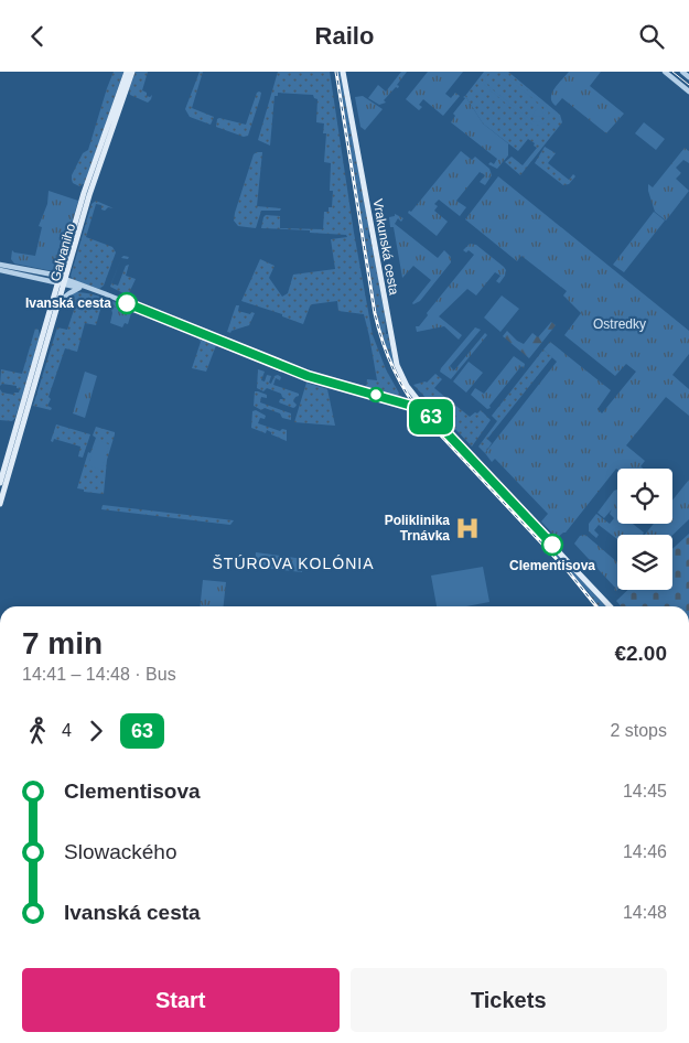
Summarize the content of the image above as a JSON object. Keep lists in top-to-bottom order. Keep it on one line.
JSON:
{"streets":{"main road":["Vrakunská cesta","Galvaniho"]},"districts":["ŠTÚROVA KOLÓNIA"],"parks":["Ostredky"],"places":{"other":["Ivanská cesta","Clementisova"],"hospital":["Poliklinika Trnávka"]},"lines":["bus line 63"],"page":{"header":"Railo","on_map":"63","heading":["7 min","14:41 – 14:48 · Bus","€2.00"],"legs":["4","63","2 stops"],"list":[{"name":"Clementisova","value":"14:45"},{"name":"Slowackého","value":"14:46"},{"name":"Ivanská cesta","value":"14:48"}],"buttons":["Start","Tickets"]}}
